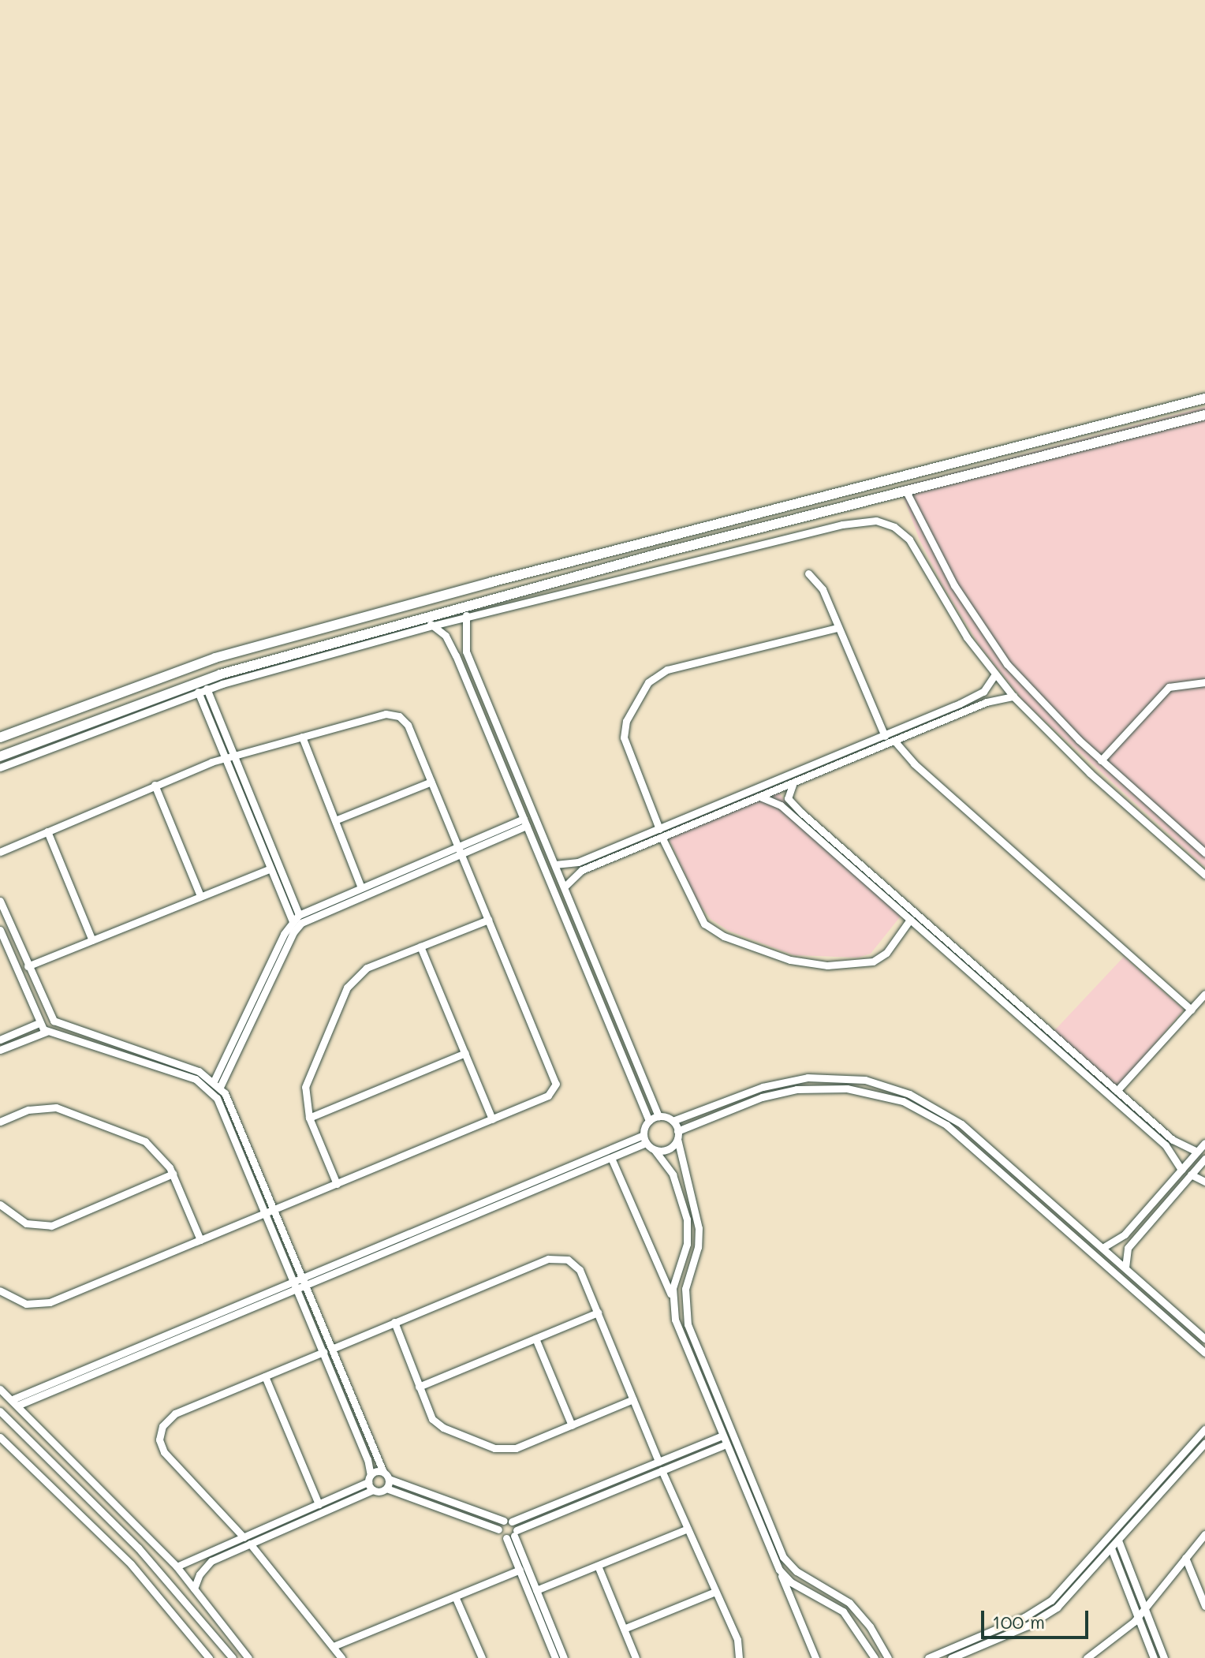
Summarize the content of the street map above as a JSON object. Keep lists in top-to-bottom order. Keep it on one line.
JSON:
{"scale_bar":"100 m"}
